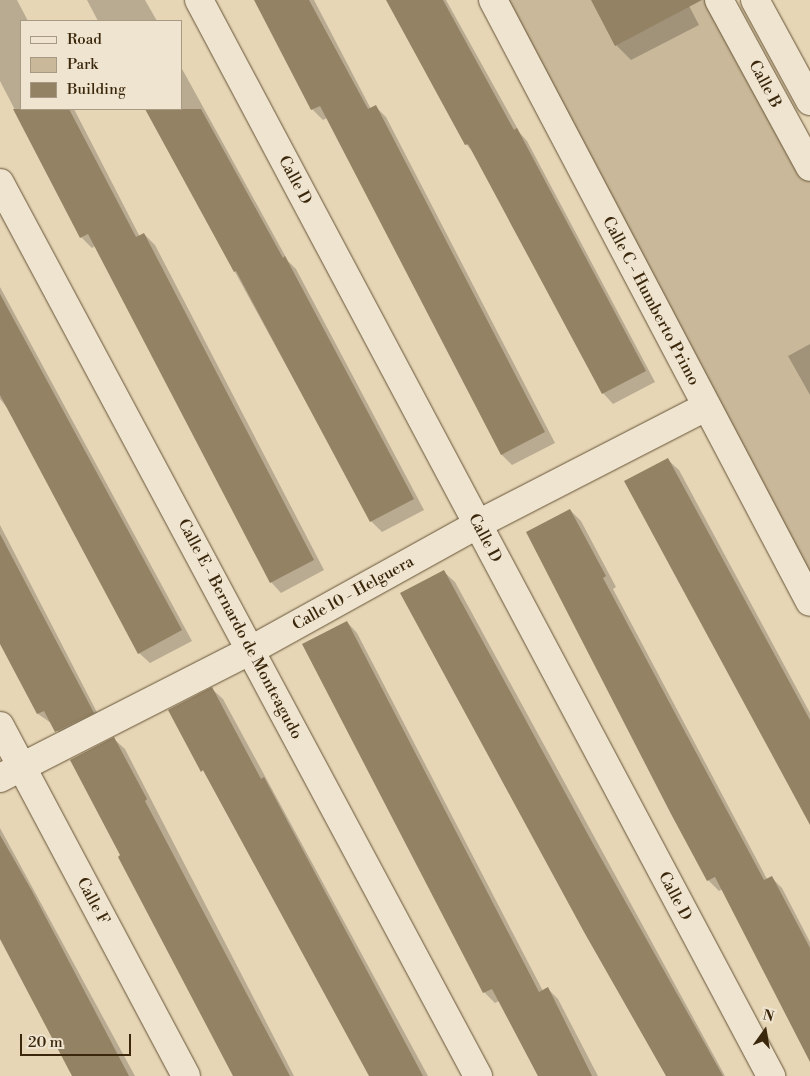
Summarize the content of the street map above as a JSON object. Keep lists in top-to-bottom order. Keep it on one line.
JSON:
{"streets":{"street":["Calle B","Calle D","Calle C - Humberto Primo","Calle 10 - Helguera","Calle E - Bernardo de Monteagudo","Calle F"]},"crossings":[["Calle D","Calle 10 - Helguera"],["Calle C - Humberto Primo","Calle 10 - Helguera"],["Calle 10 - Helguera","Calle E - Bernardo de Monteagudo"],["Calle 10 - Helguera","Calle F"]],"legend":["Road","Park","Building"],"scale_bar":"20 m","north":"top"}
